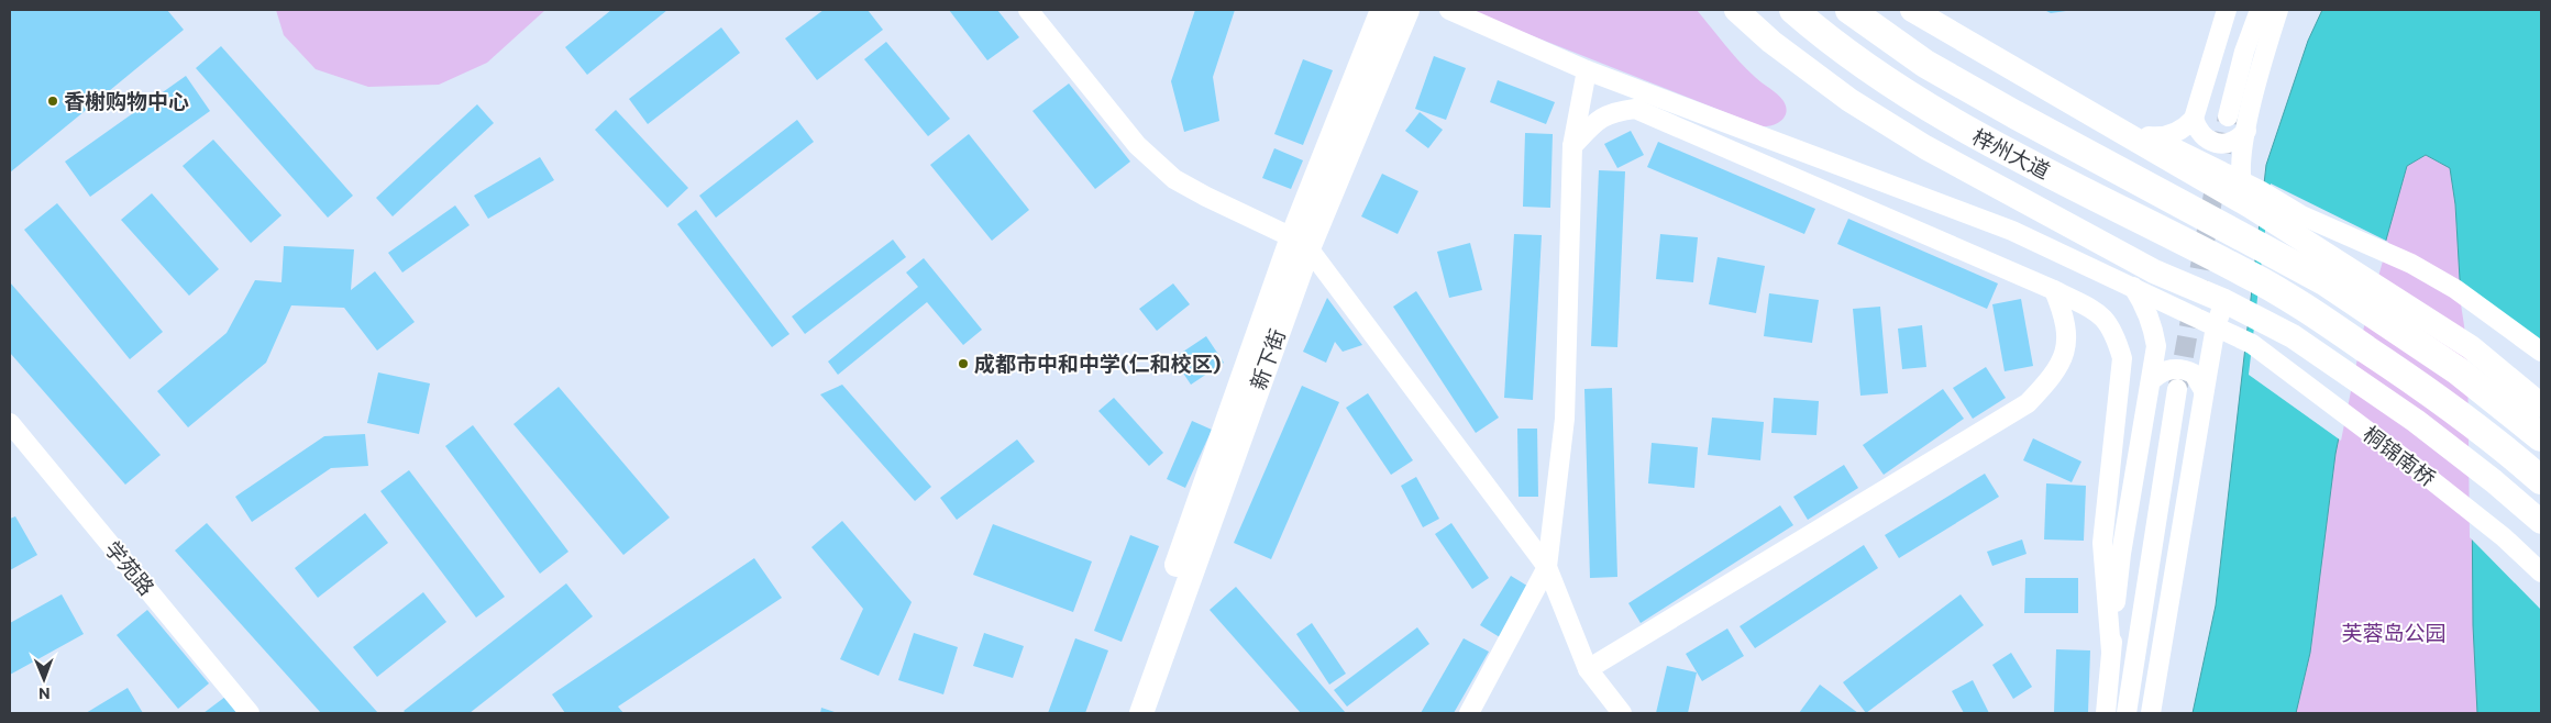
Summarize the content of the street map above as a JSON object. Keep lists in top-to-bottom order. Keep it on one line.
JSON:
{"streets":{"highway":["梓州大道"],"main road":["新下街","桐锦南桥"],"street":["学苑路"]},"parks":["芙蓉岛公园"],"places":["香榭购物中心","成都市中和中学(仁和校区)"],"north":"bottom"}
